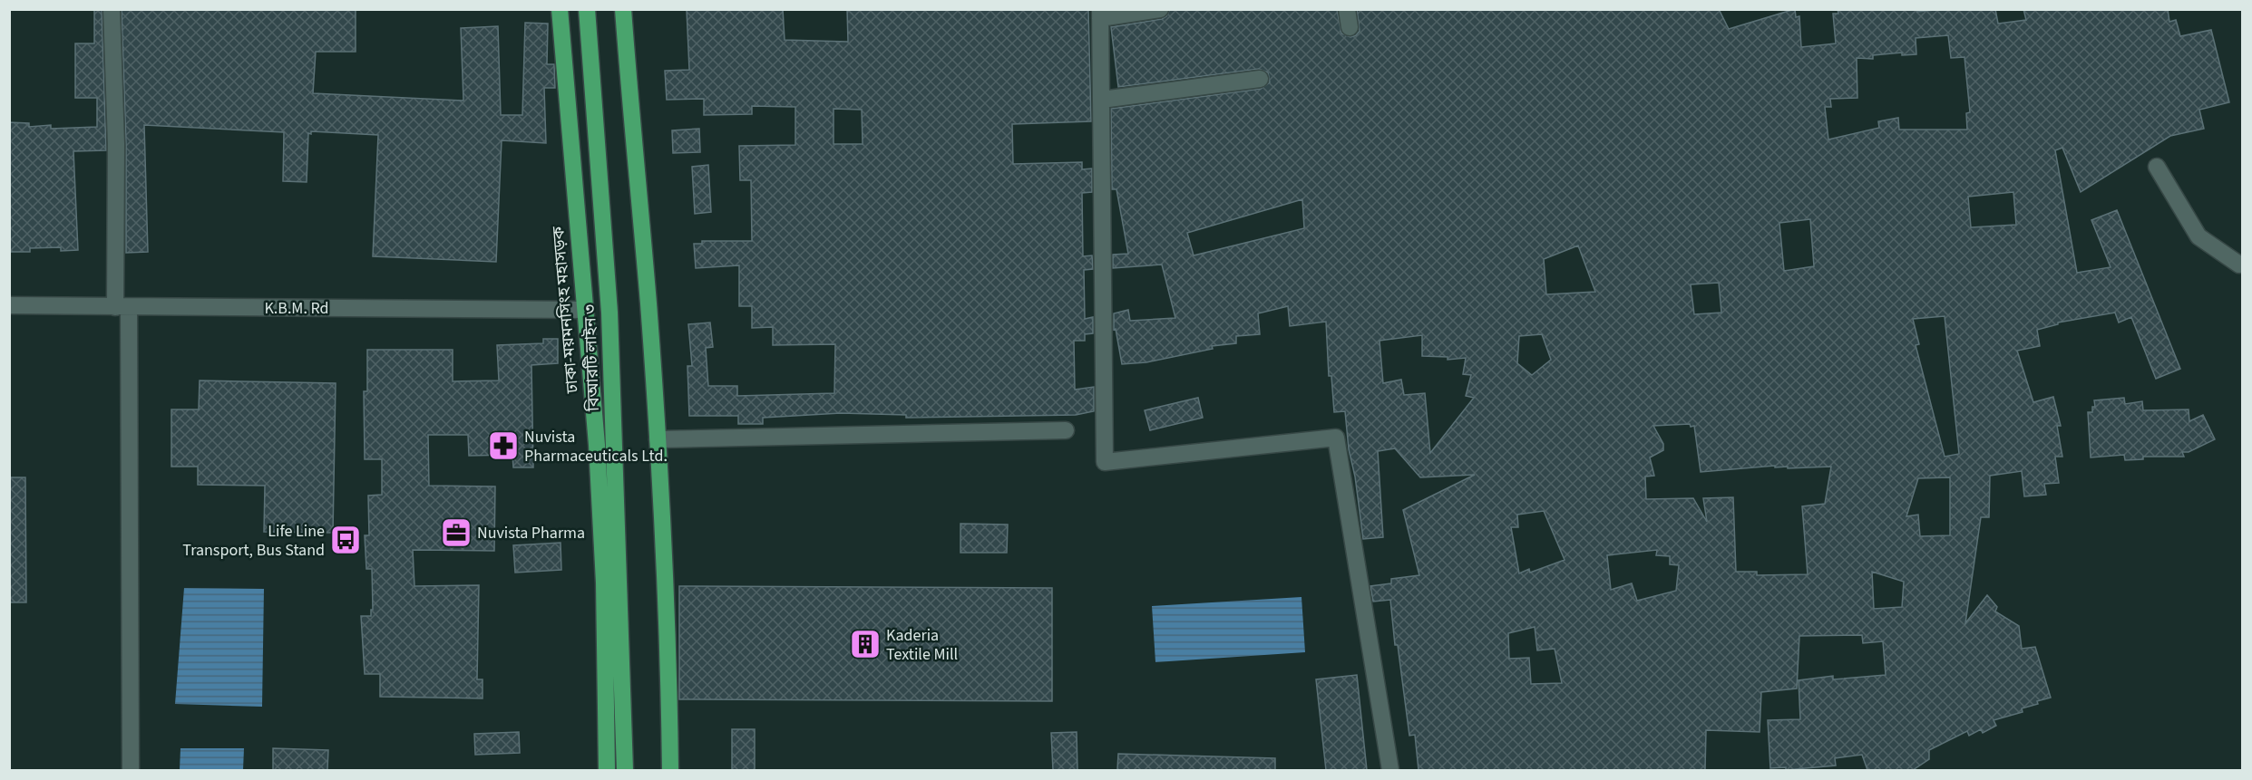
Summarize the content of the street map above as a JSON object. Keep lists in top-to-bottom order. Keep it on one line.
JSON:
{"streets":{"highway":["ঢাকা-ময়মনসিংহ মহাসড়ক","বিআরটি লাইন ৩"],"street":["K.B.M. Rd"]},"crossings":[["K.B.M. Rd","ঢাকা-ময়মনসিংহ মহাসড়ক"]],"places":{"pharmacy":["Nuvista Pharmaceuticals Ltd."],"office":["Nuvista Pharma"],"bus stop":["Life Line Transport, Bus Stand"],"building":["Kaderia Textile Mill"]}}
